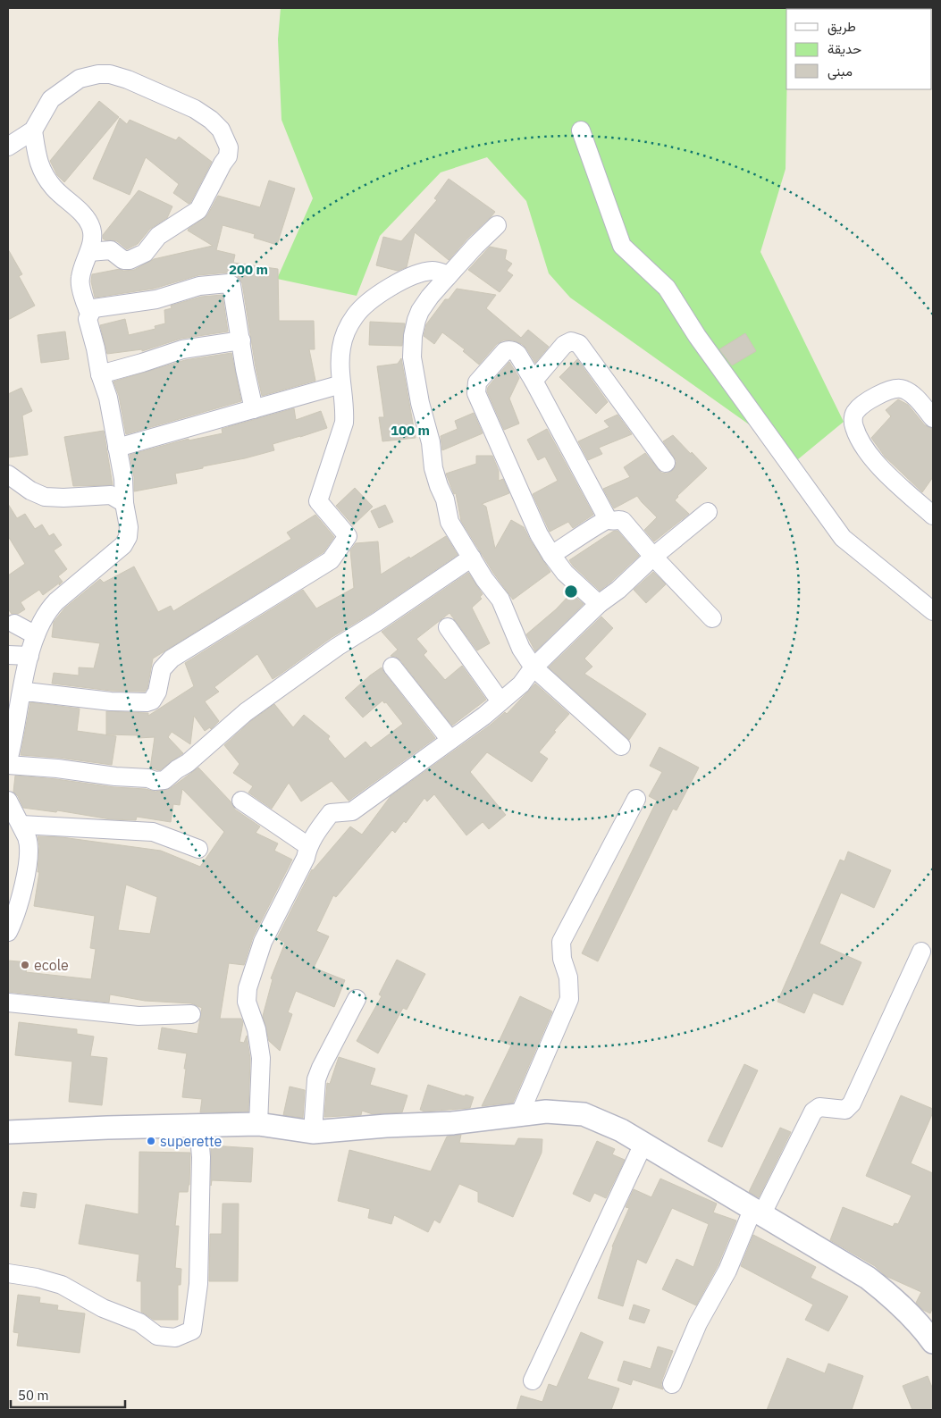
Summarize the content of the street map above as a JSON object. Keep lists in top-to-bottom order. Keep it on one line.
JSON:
{"places":["ecole","superette"],"legend":["طريق","حديقة","مبنى"],"scale_bar":"50 m","rings":["200 m","100 m"]}
